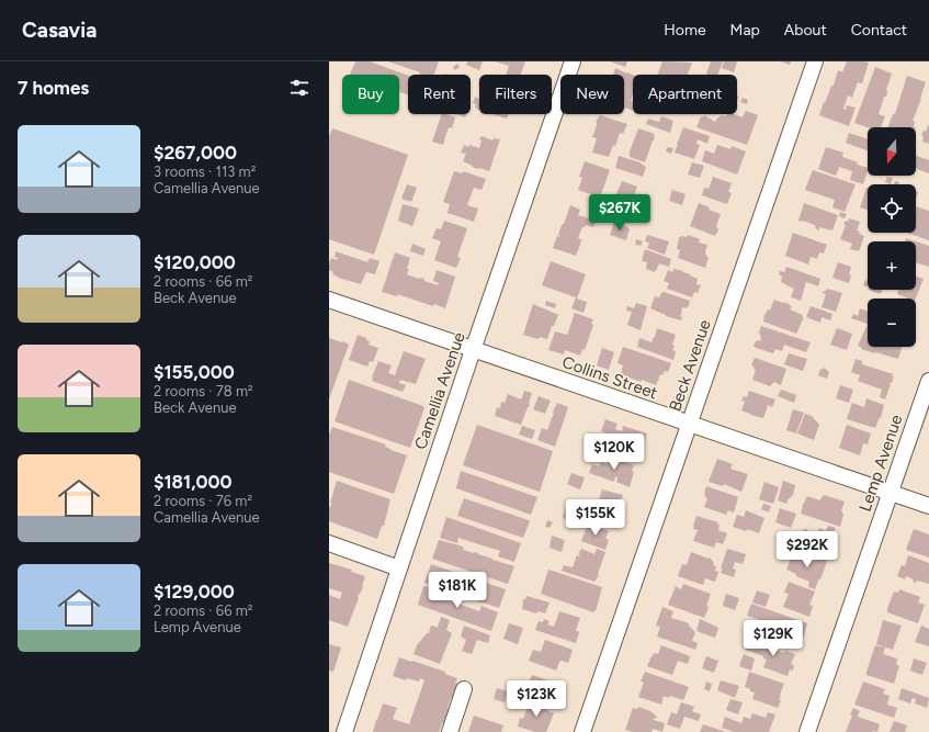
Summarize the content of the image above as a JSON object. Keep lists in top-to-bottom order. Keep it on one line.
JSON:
{"streets":{"street":["Beck Avenue","Collins Street","Camellia Avenue","Lemp Avenue"]},"crossings":[["Beck Avenue","Collins Street"],["Collins Street","Camellia Avenue"],["Collins Street","Lemp Avenue"]],"north":"bottom","page":{"header":"Casavia","nav":["Home","Map","About","Contact"],"heading":"7 homes","chip":["Buy","Rent","Filters","New","Apartment"],"list":[{"name":"$267,000","note":"3 rooms · 113 m² · Camellia Avenue"},{"name":"$120,000","note":"2 rooms · 66 m² · Beck Avenue"},{"name":"$155,000","note":"2 rooms · 78 m² · Beck Avenue"},{"name":"$181,000","note":"2 rooms · 76 m² · Camellia Avenue"},{"name":"$129,000","note":"2 rooms · 66 m² · Lemp Avenue"}],"map_buttons":["+","−"],"price":["$267K","$120K","$155K","$292K","$181K","$129K","$123K"]}}
